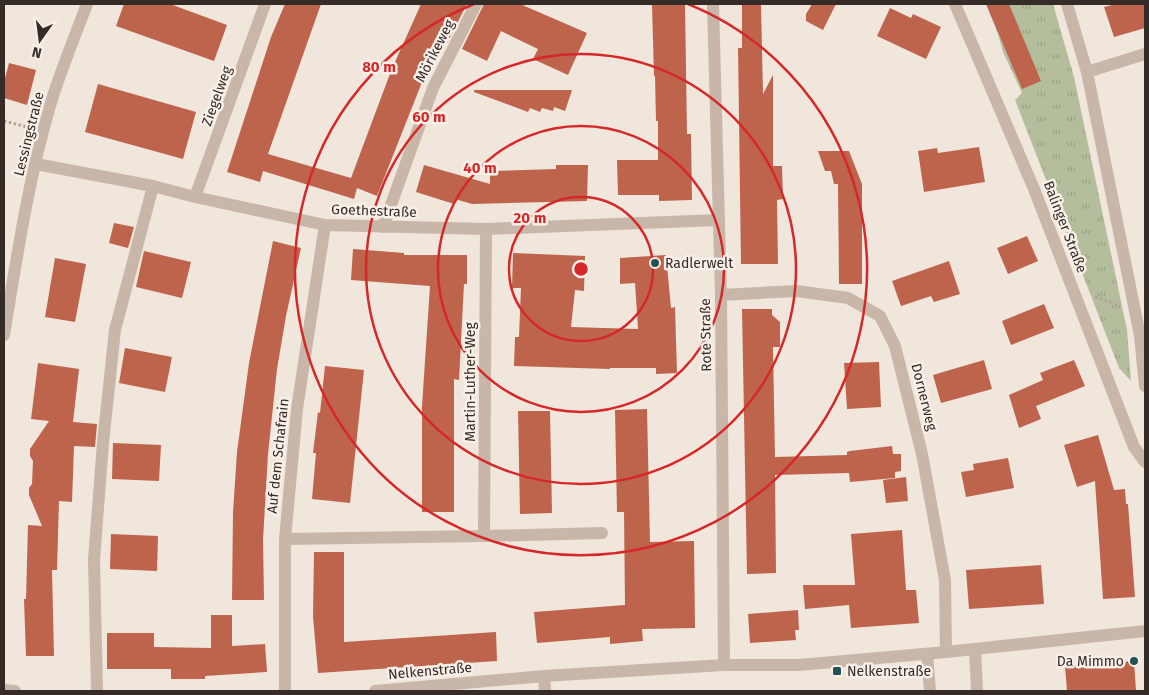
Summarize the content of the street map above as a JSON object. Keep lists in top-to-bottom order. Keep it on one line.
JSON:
{"streets":{"street":["Mörikeweg","Ziegelweg","Lessingstraße","Goethestraße","Balinger Straße","Rote Straße","Martin-Luther-Weg","Dornerweg","Auf dem Schafrain","Nelkenstraße"]},"crossings":[["Mörikeweg","Goethestraße"],["Ziegelweg","Goethestraße"],["Lessingstraße","Goethestraße"],["Goethestraße","Rote Straße"],["Goethestraße","Martin-Luther-Weg"],["Goethestraße","Auf dem Schafrain"],["Rote Straße","Dornerweg"],["Rote Straße","Nelkenstraße"],["Dornerweg","Nelkenstraße"]],"places":{"other":["Radlerwelt","Da Mimmo"],"transit":["Nelkenstraße"]},"north":"bottom","rings":["80 m","60 m","40 m","20 m"]}
